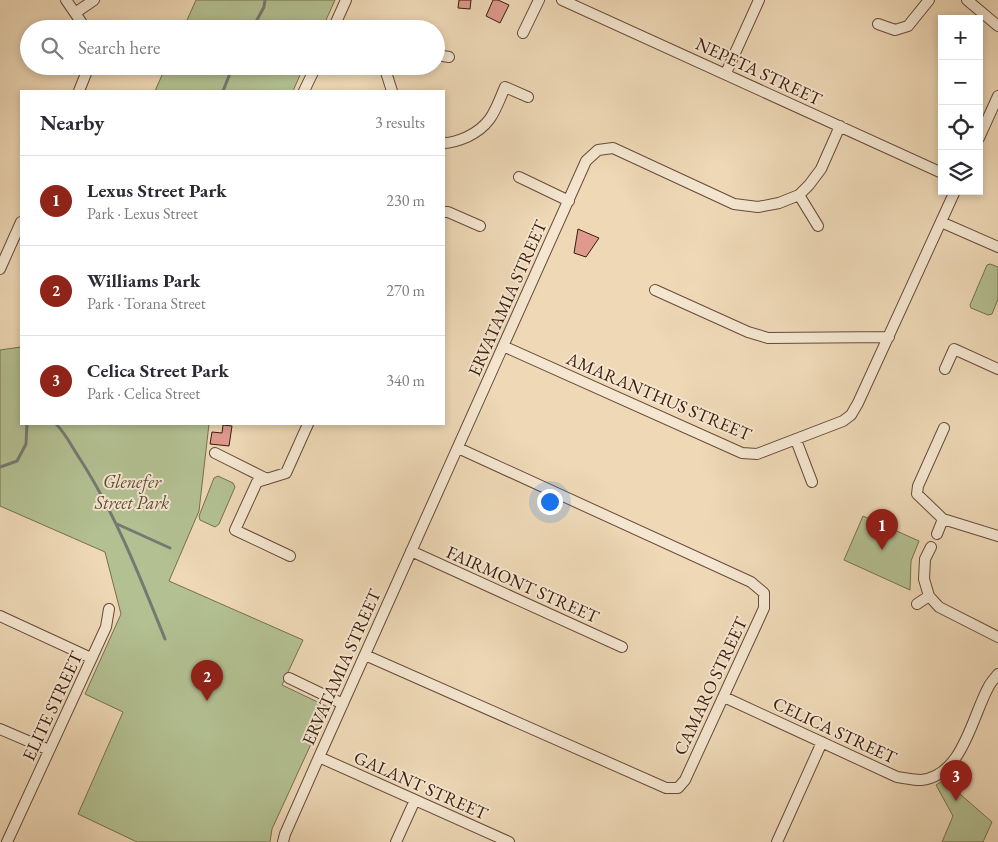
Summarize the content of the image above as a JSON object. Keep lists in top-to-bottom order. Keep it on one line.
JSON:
{"streets":{"street":["NEPETA STREET","ERVATAMIA STREET","AMARANTHUS STREET","FAIRMONT STREET","CAMARO STREET","ELITE STREET","CELICA STREET","GALANT STREET"]},"crossings":[["NEPETA STREET","ERVATAMIA STREET"],["ERVATAMIA STREET","AMARANTHUS STREET"],["ERVATAMIA STREET","FAIRMONT STREET"],["ERVATAMIA STREET","CAMARO STREET"],["ERVATAMIA STREET","GALANT STREET"],["CAMARO STREET","CELICA STREET"]],"parks":["Glenefer Street Park"],"page":{"map_buttons":["+","−"],"search":"Search here","heading":["Nearby","3 results"],"list":[{"mark":"1","name":"Lexus Street Park","note":"Park · Lexus Street","value":"230 m"},{"mark":"2","name":"Williams Park","note":"Park · Torana Street","value":"270 m"},{"mark":"3","name":"Celica Street Park","note":"Park · Celica Street","value":"340 m"}],"pins":["1","2","3"]}}
